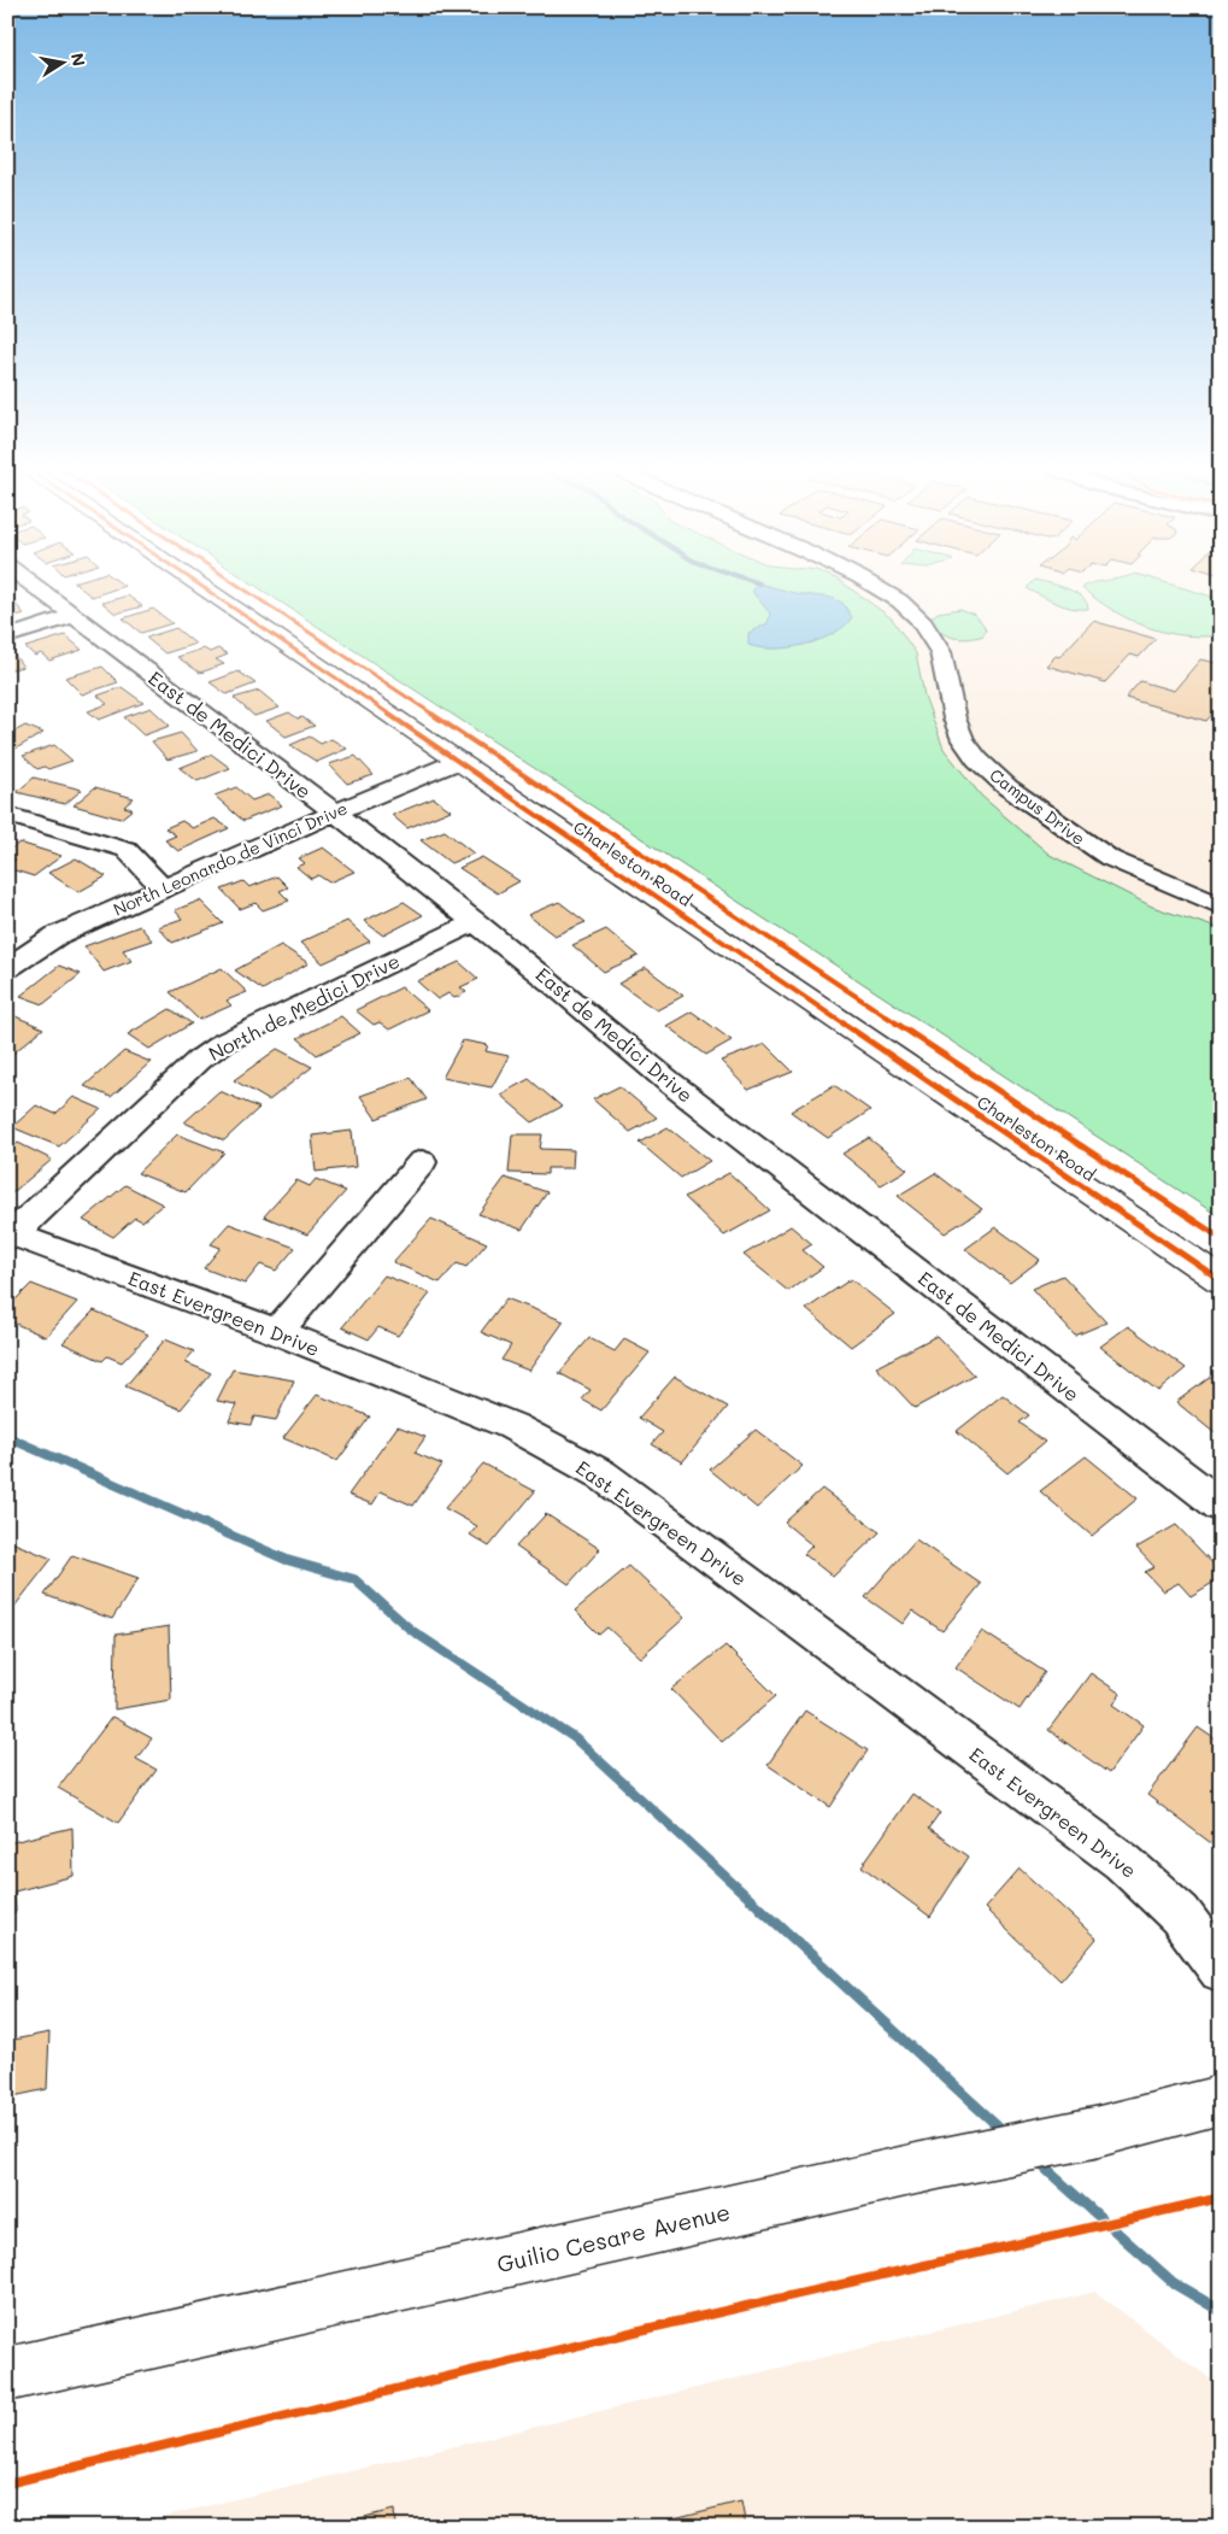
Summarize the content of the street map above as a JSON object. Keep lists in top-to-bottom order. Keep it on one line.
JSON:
{"streets":{"main road":["Charleston Road","Guilio Cesare Avenue"],"street":["East de Medici Drive","Campus Drive","North Leonardo de Vinci Drive","North de Medici Drive","East Evergreen Drive"]},"crossings":[["East de Medici Drive","North Leonardo de Vinci Drive"],["East de Medici Drive","North de Medici Drive"],["North Leonardo de Vinci Drive","Charleston Road"],["North de Medici Drive","East Evergreen Drive"]],"north":"right"}
